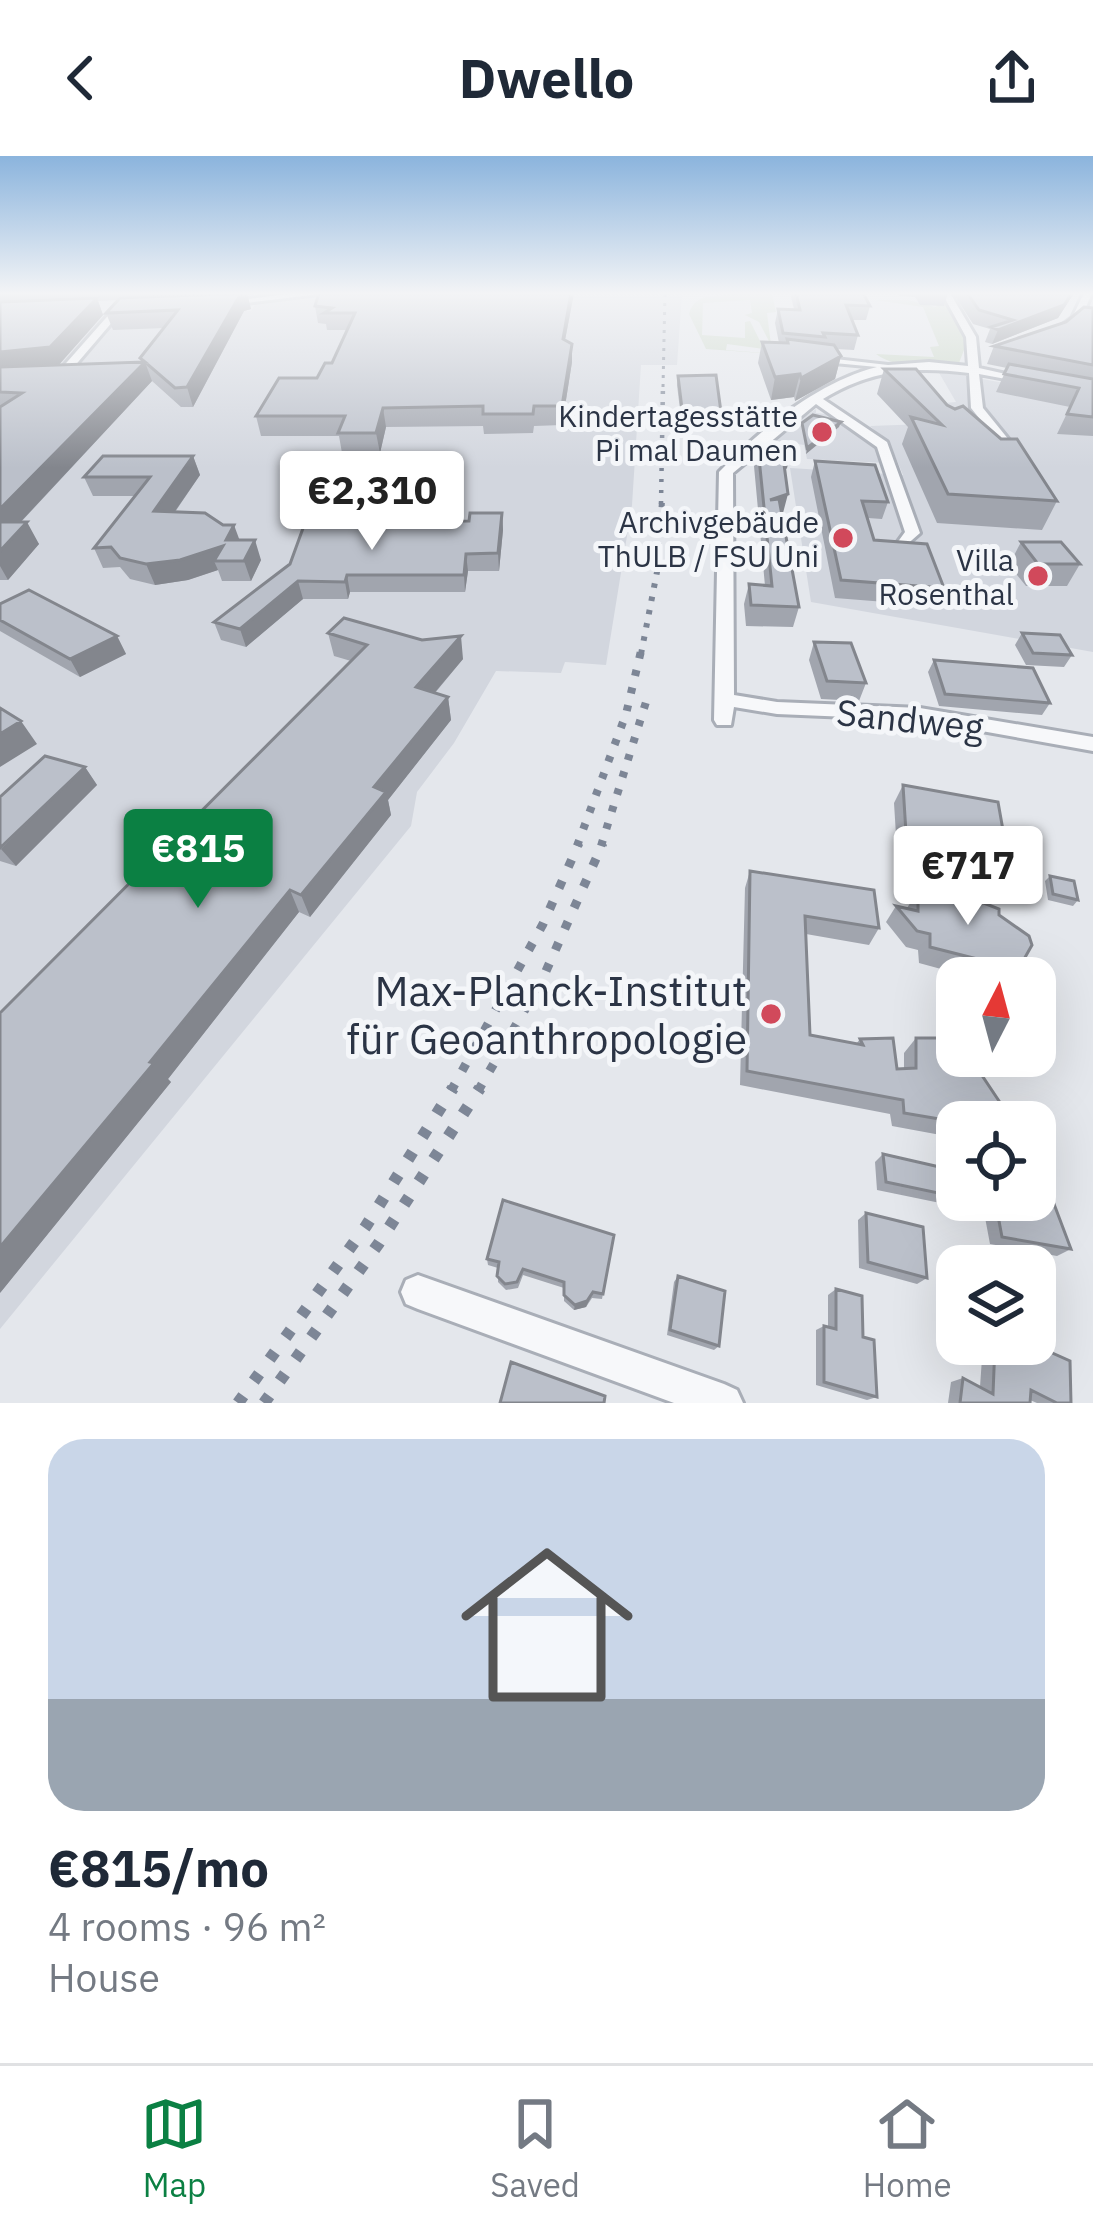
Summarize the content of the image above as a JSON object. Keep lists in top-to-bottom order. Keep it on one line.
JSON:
{"streets":{"street":["Sandweg"]},"places":["Kindertagesstätte Pi mal Daumen","Archivgebäude ThULB / FSU Uni","Villa Rosenthal","Max-Planck-Institut für Geoanthropologie"],"north":"top","page":{"header":"Dwello","price":["€2,310","€815","€717"],"list":[{"name":"€815/mo","note":"4 rooms · 96 m² · House"}],"tabs":["Map","Saved","Home"]}}
